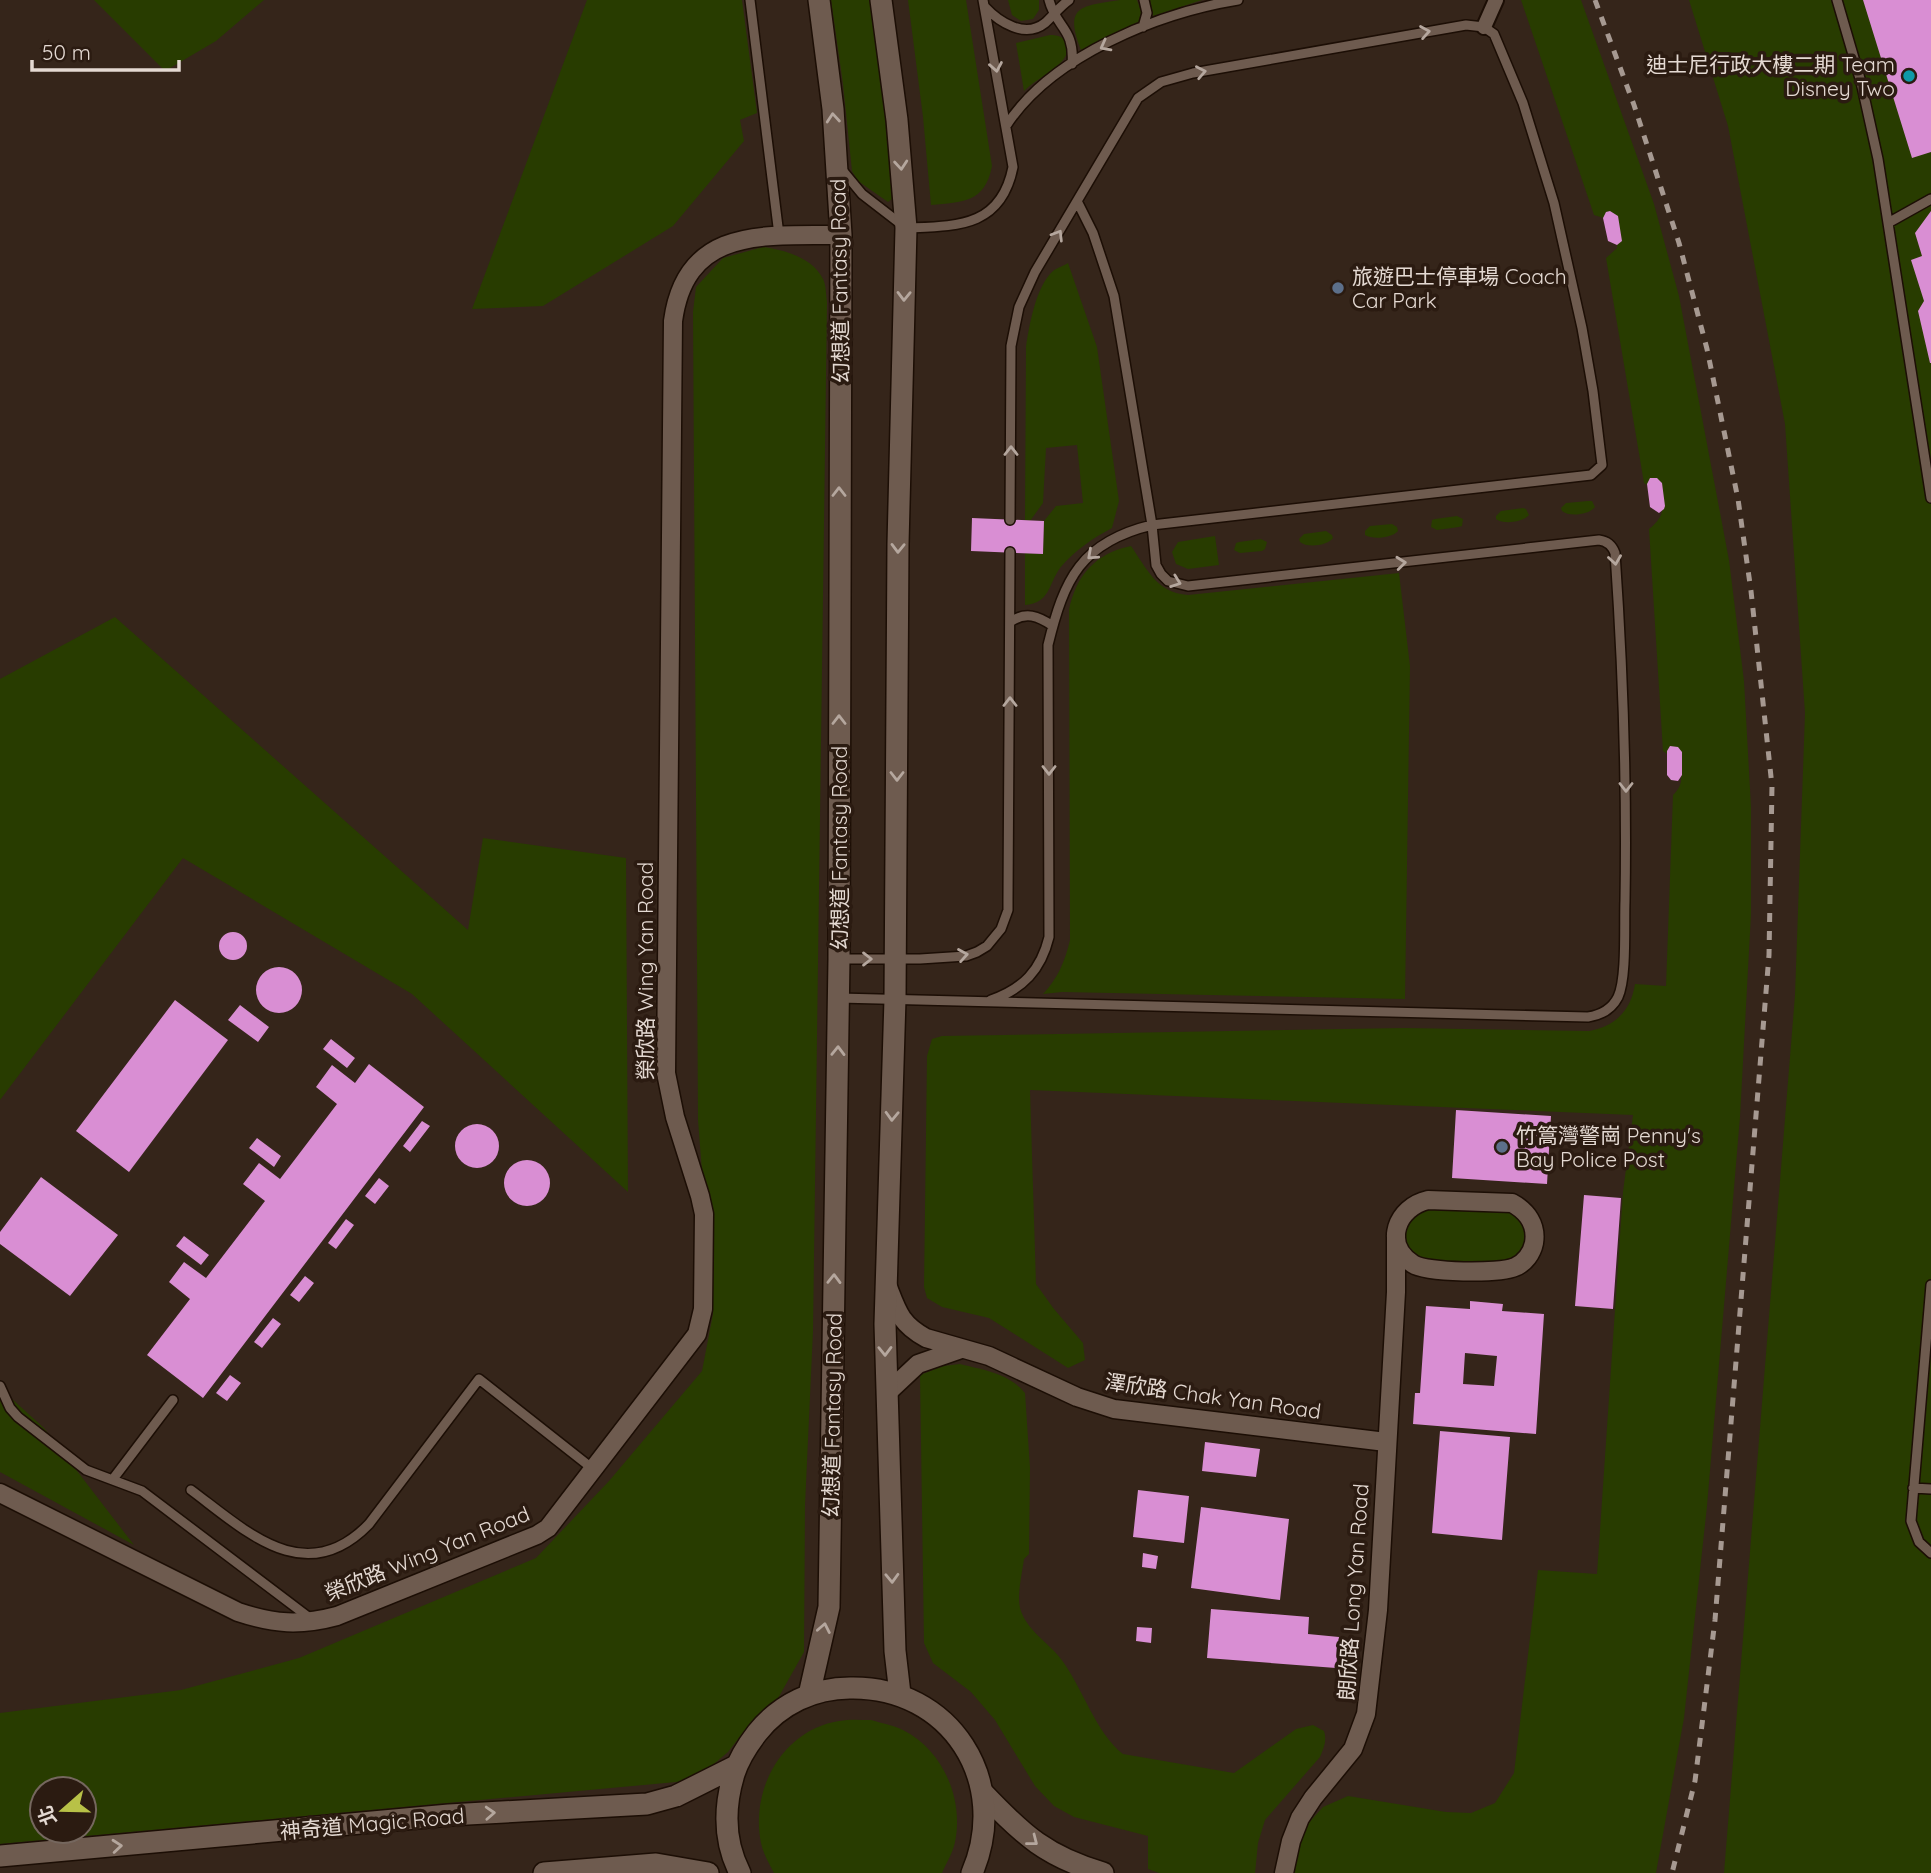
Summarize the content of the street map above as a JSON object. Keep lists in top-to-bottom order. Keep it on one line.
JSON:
{"streets":{"main road":["幻想道 Fantasy Road","神奇道 Magic Road"],"street":["榮欣路 Wing Yan Road","澤欣路 Chak Yan Road","朗欣路 Long Yan Road"]},"crossings":[["幻想道 Fantasy Road","榮欣路 Wing Yan Road"],["澤欣路 Chak Yan Road","朗欣路 Long Yan Road"]],"one_way":["神奇道 Magic Road"],"places":["迪士尼行政大樓二期 Team Disney Two","旅遊巴士停車場 Coach Car Park","竹篙灣警崗 Penny's Bay Police Post"],"scale_bar":"50 m","north":"left"}
